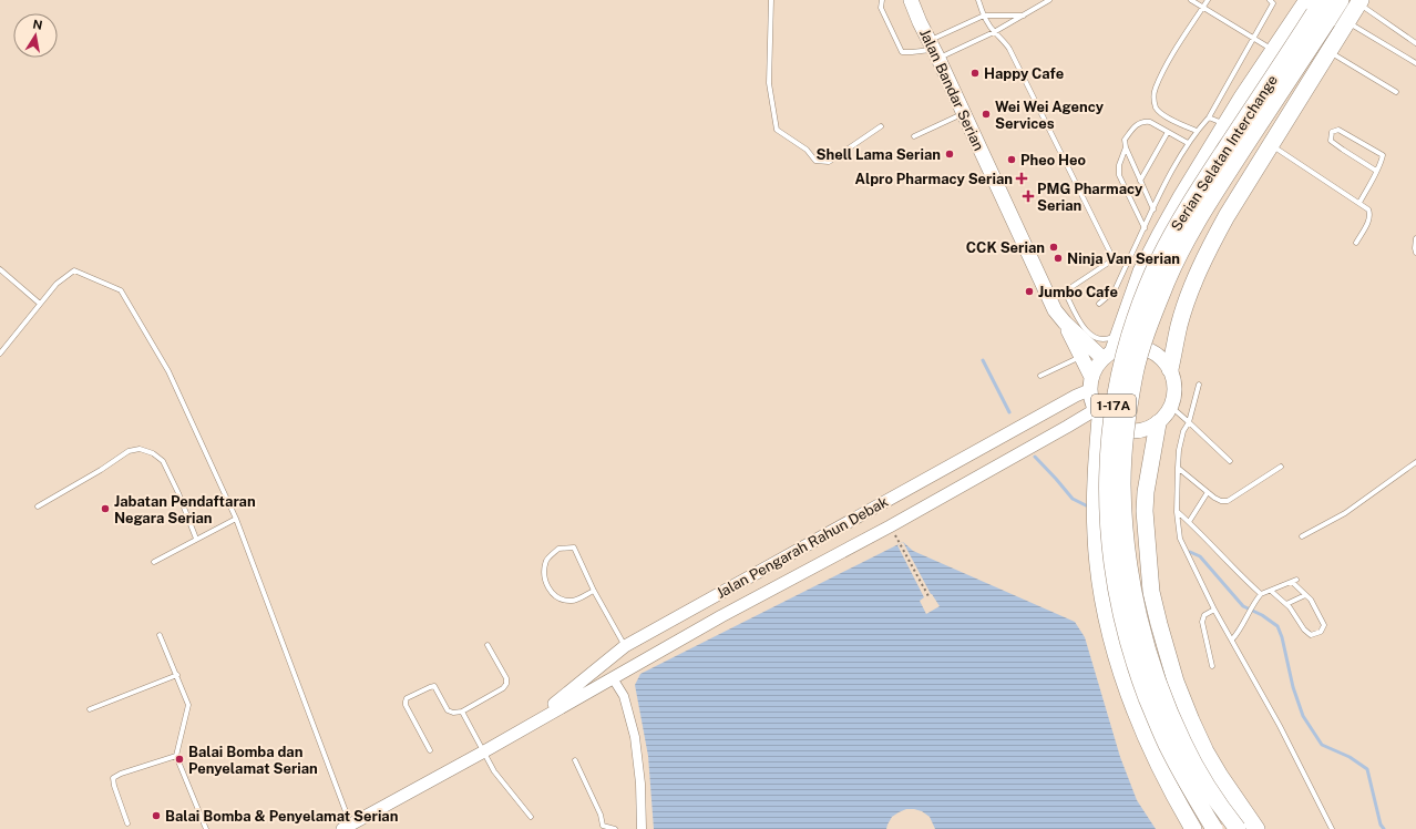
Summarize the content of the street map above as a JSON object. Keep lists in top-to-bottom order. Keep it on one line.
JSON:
{"streets":{"highway":["Serian Selatan Interchange","1-17A"],"main road":["Jalan Bandar Serian"],"street":["Jalan Pengarah Rahun Debak"]},"crossings":[["Jalan Bandar Serian","1-17A"],["Jalan Bandar Serian","Jalan Pengarah Rahun Debak"],["Serian Selatan Interchange","1-17A"],["1-17A","Jalan Pengarah Rahun Debak"]],"places":{"other":["Happy Cafe","Wei Wei Agency Services","Shell Lama Serian","Pheo Heo","CCK Serian","Ninja Van Serian","Jumbo Cafe","Jabatan Pendaftaran Negara Serian","Balai Bomba dan Penyelamat Serian","Balai Bomba & Penyelamat Serian"],"health":["Alpro Pharmacy Serian","PMG Pharmacy Serian"]},"north":"top"}
